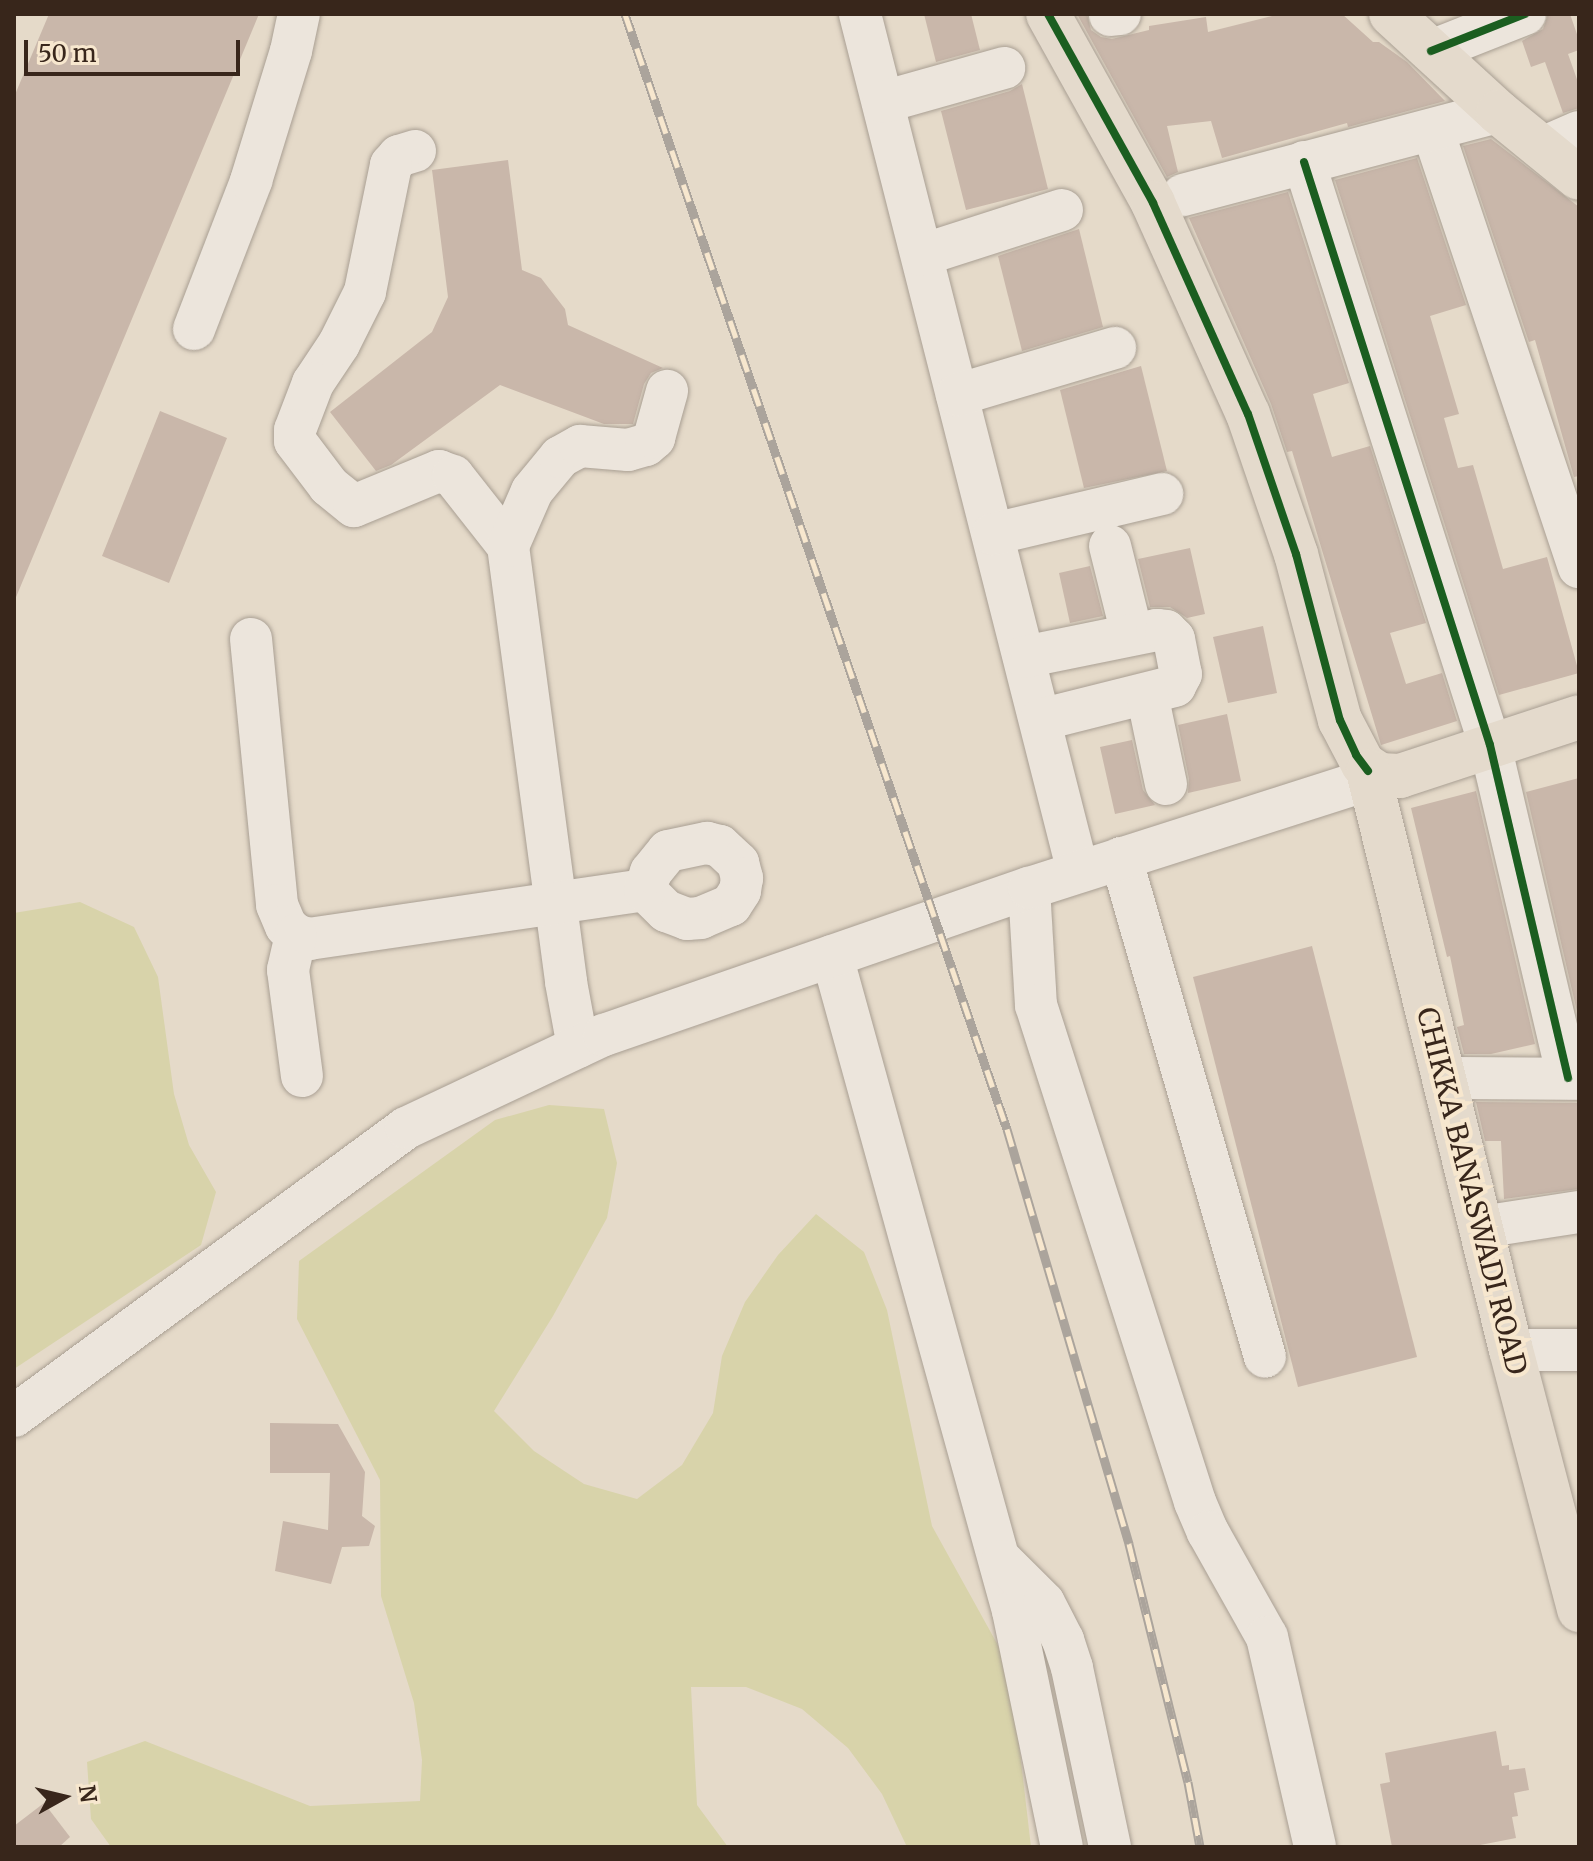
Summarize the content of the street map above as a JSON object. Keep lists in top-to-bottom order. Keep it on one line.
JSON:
{"streets":{"main road":["CHIKKA BANASWADI ROAD"]},"scale_bar":"50 m","north":"right"}
